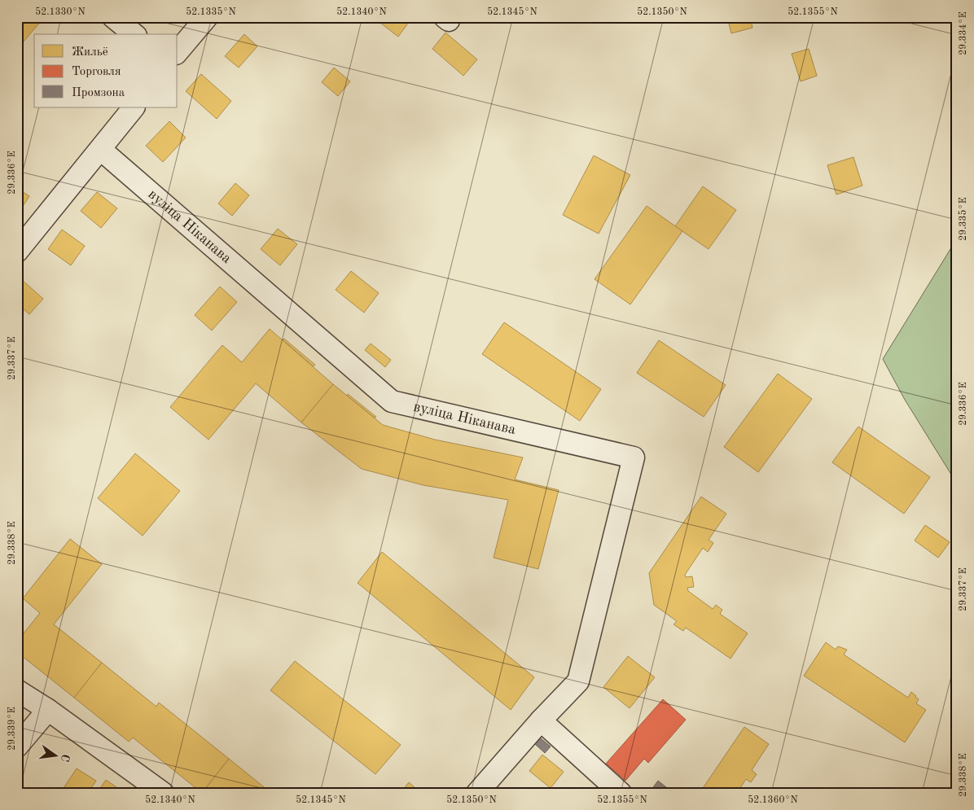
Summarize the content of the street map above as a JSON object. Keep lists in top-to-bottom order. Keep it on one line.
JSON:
{"streets":{"street":["вуліца Ніканава"]},"legend":["Жильё","Торговля","Промзона"],"north":"right","coordinates":["52.1330°N","52.1335°N","52.1340°N","52.1345°N","52.1350°N","52.1355°N","29.334°E","29.336°E","29.335°E","29.337°E","29.338°E","29.339°E","52.1360°N"]}
